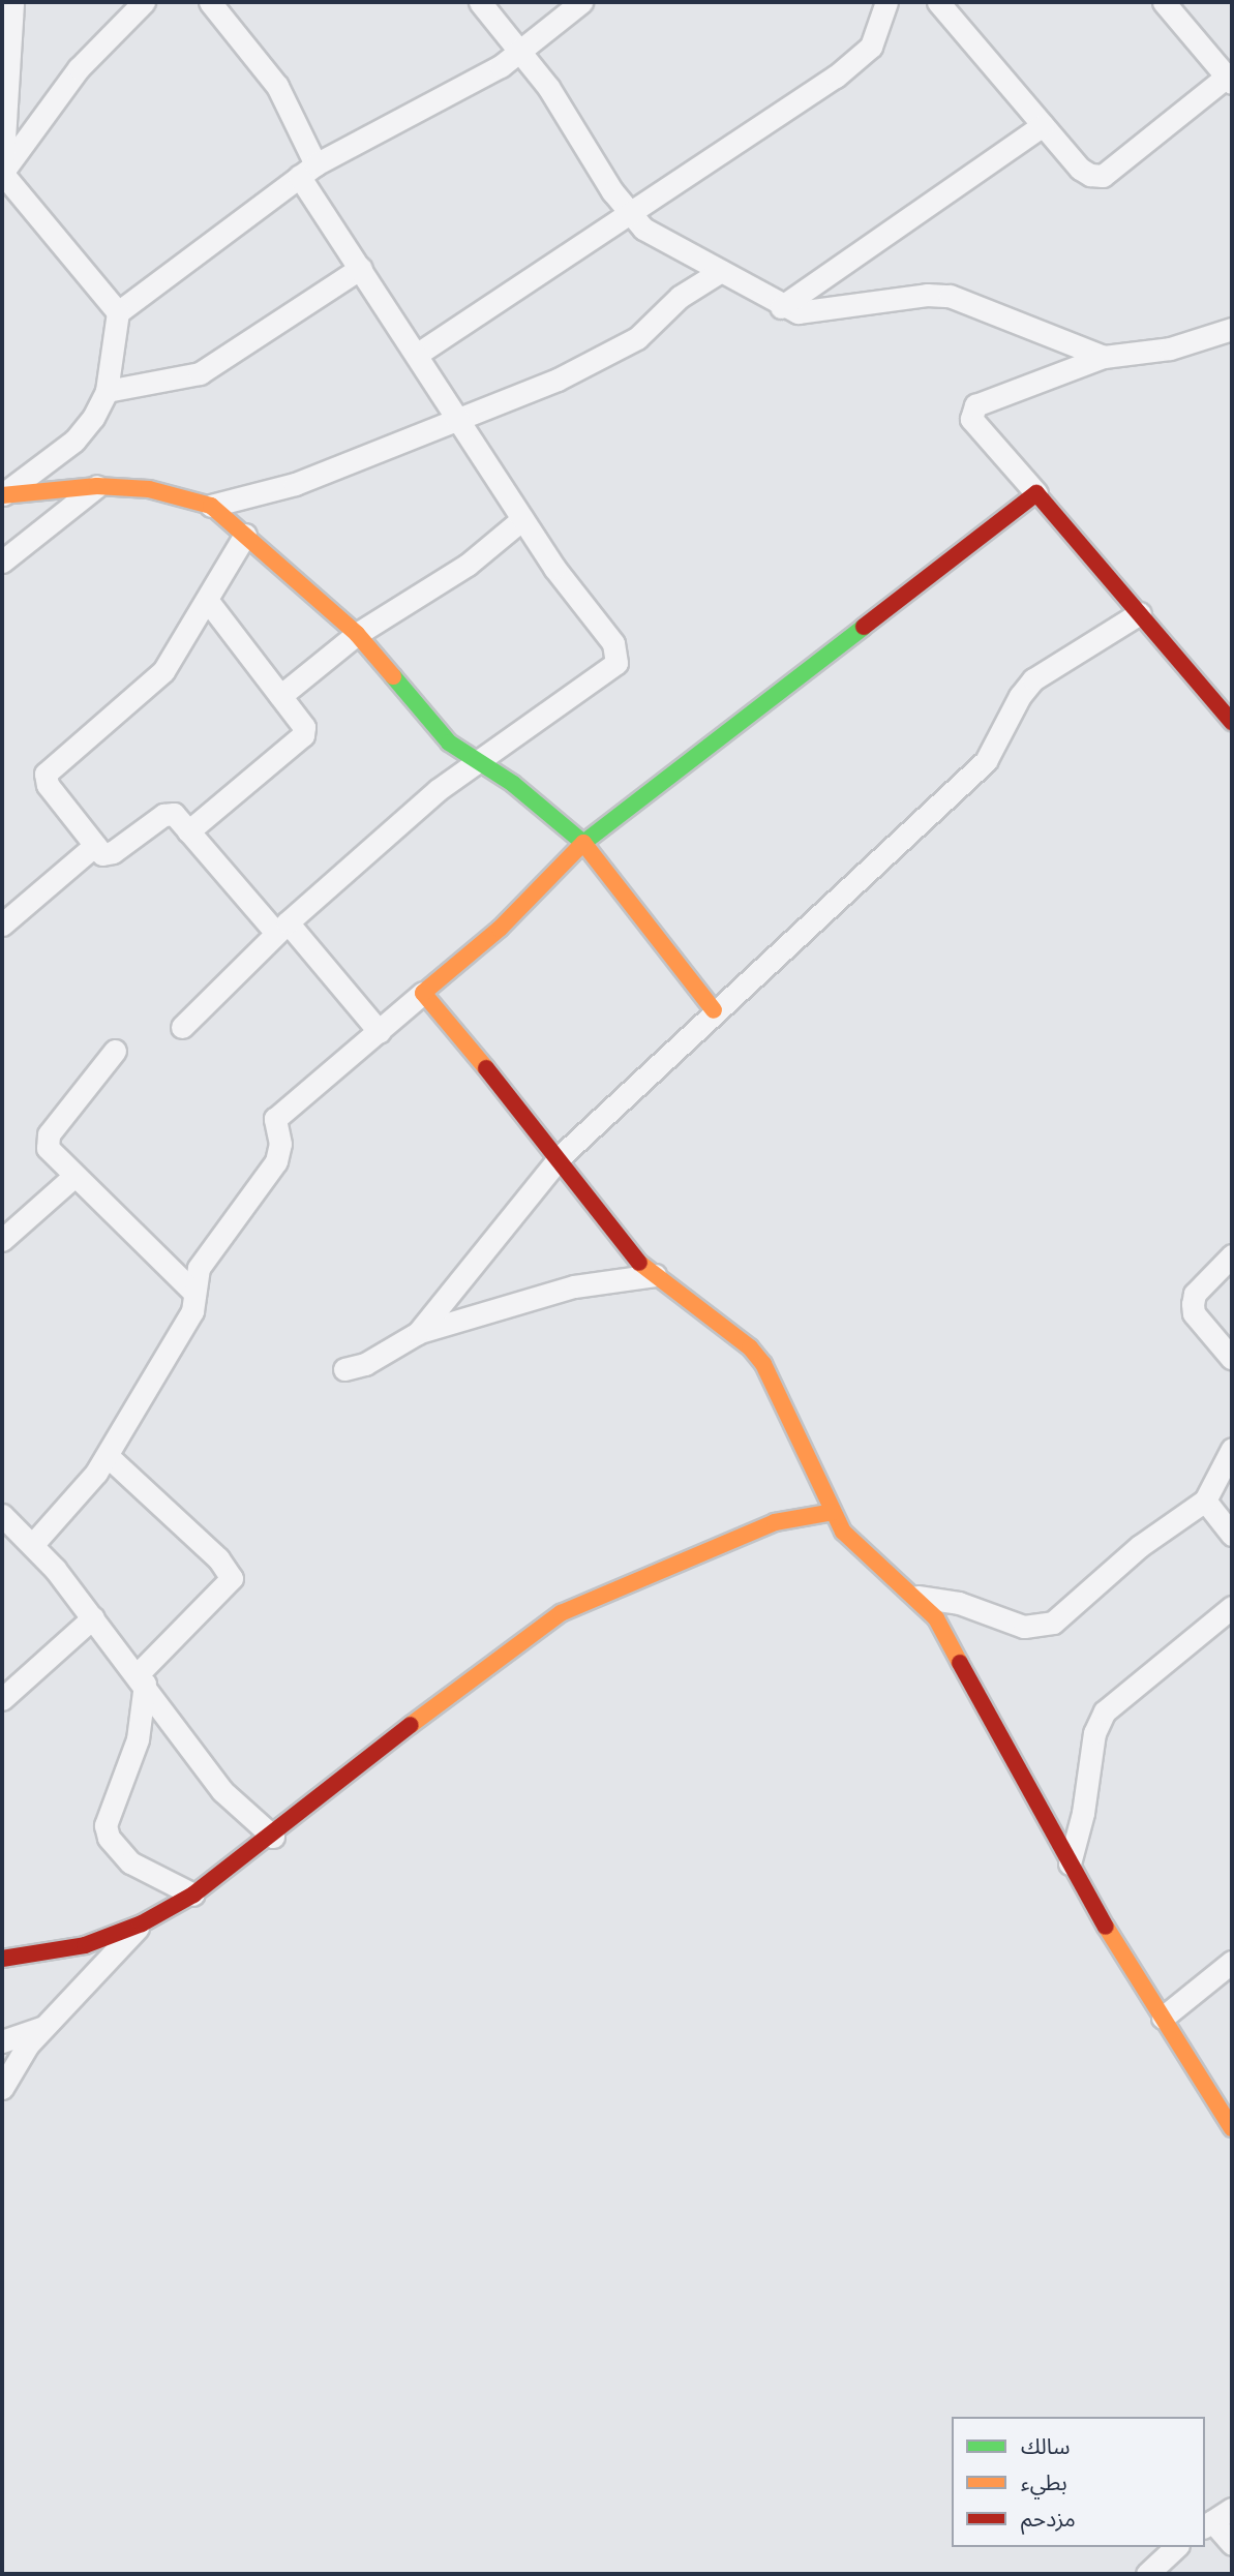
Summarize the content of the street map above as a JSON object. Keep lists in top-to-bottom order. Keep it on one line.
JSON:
{"legend":["سالك","بطيء","مزدحم"]}
